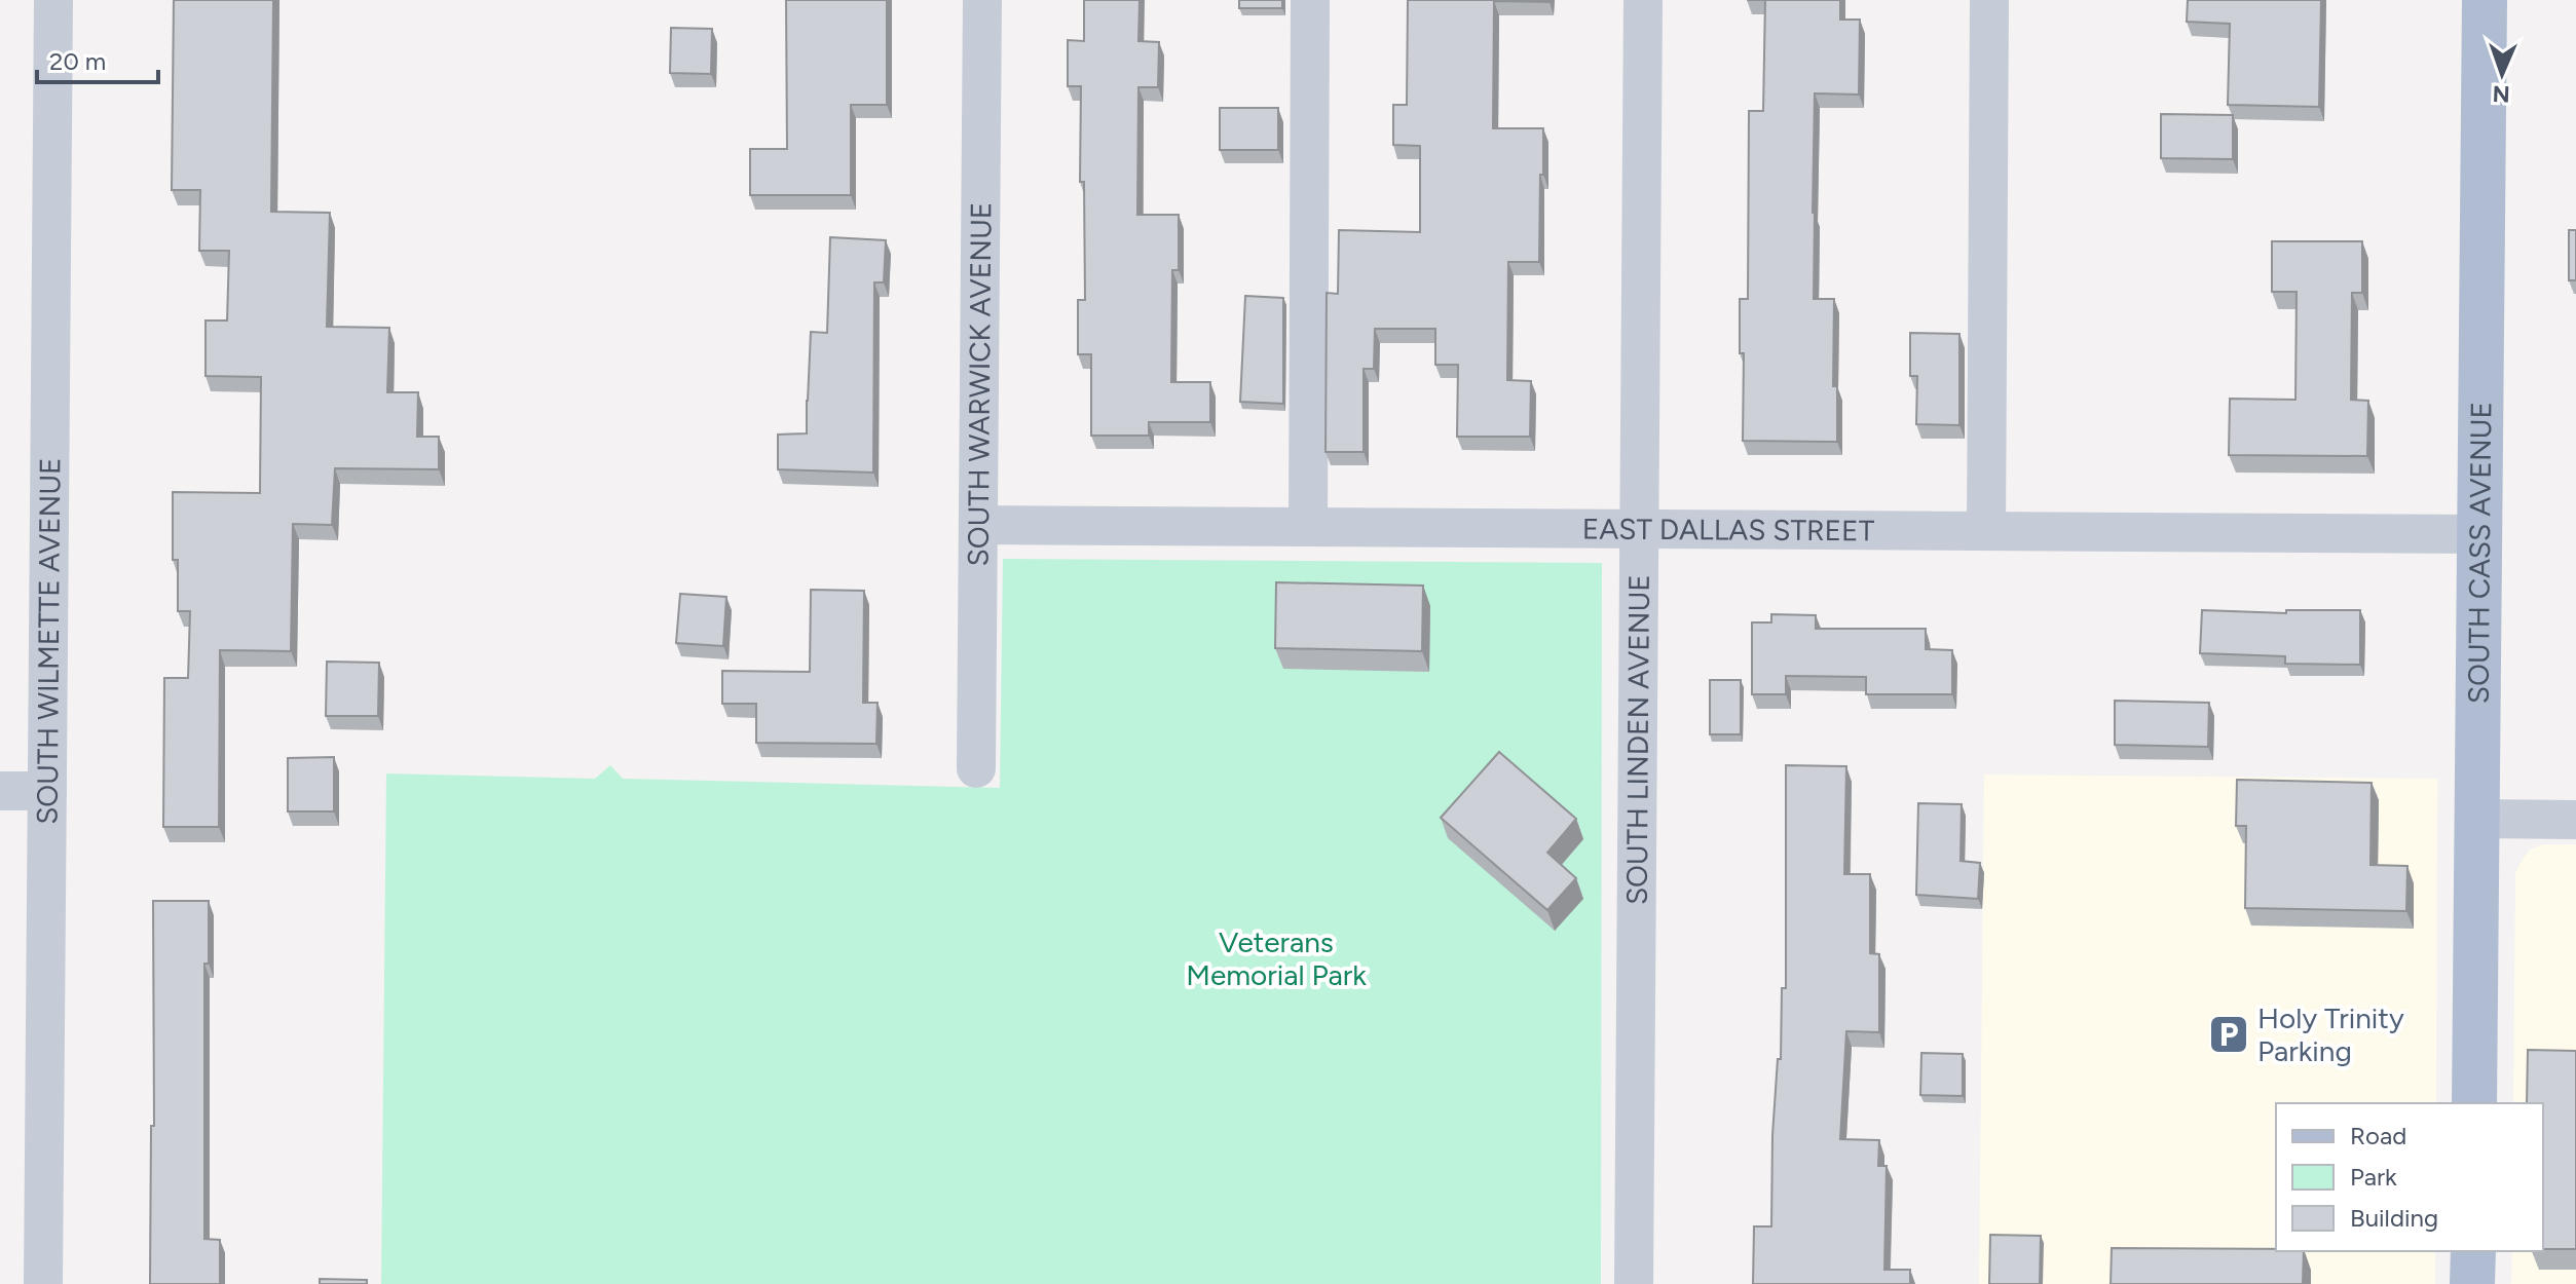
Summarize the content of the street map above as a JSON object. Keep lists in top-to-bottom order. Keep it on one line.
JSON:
{"streets":{"main road":["SOUTH CASS AVENUE"],"street":["SOUTH WARWICK AVENUE","EAST DALLAS STREET","SOUTH WILMETTE AVENUE","SOUTH LINDEN AVENUE"]},"crossings":[["SOUTH WARWICK AVENUE","EAST DALLAS STREET"],["EAST DALLAS STREET","SOUTH CASS AVENUE"],["EAST DALLAS STREET","SOUTH LINDEN AVENUE"]],"parks":["Veterans Memorial Park"],"places":{"parking":["Holy Trinity Parking"]},"legend":["Road","Park","Building"],"scale_bar":"20 m","north":"bottom"}
